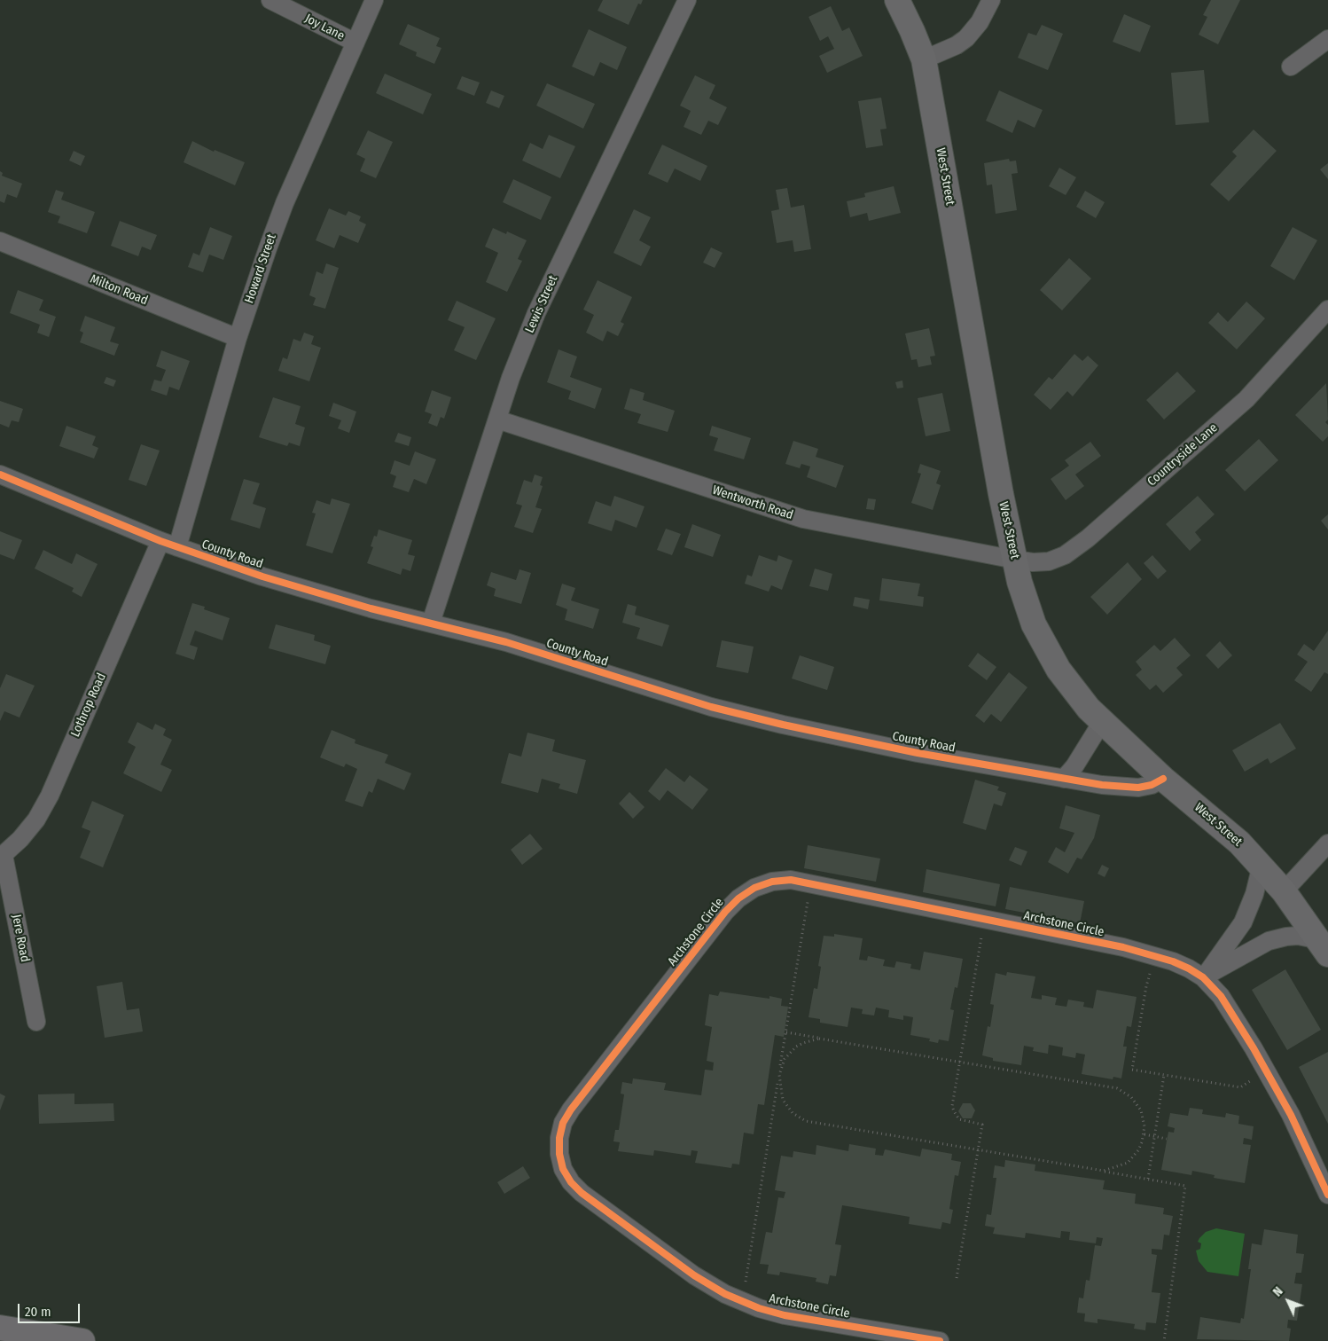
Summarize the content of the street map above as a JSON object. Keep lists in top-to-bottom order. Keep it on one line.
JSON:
{"streets":{"main road":["West Street"],"street":["Joy Lane","Howard Street","Milton Road","Lewis Street","Countryside Lane","Wentworth Road","County Road","Lothrop Road","Archstone Circle","Jere Road"]},"crossings":[["Joy Lane","Howard Street"],["West Street","Countryside Lane"],["West Street","Wentworth Road"],["West Street","County Road"],["Howard Street","Milton Road"],["Howard Street","County Road"],["Lewis Street","Wentworth Road"],["Lewis Street","County Road"],["Countryside Lane","Wentworth Road"],["County Road","Lothrop Road"],["Lothrop Road","Jere Road"]],"scale_bar":"20 m","north":"top left"}
